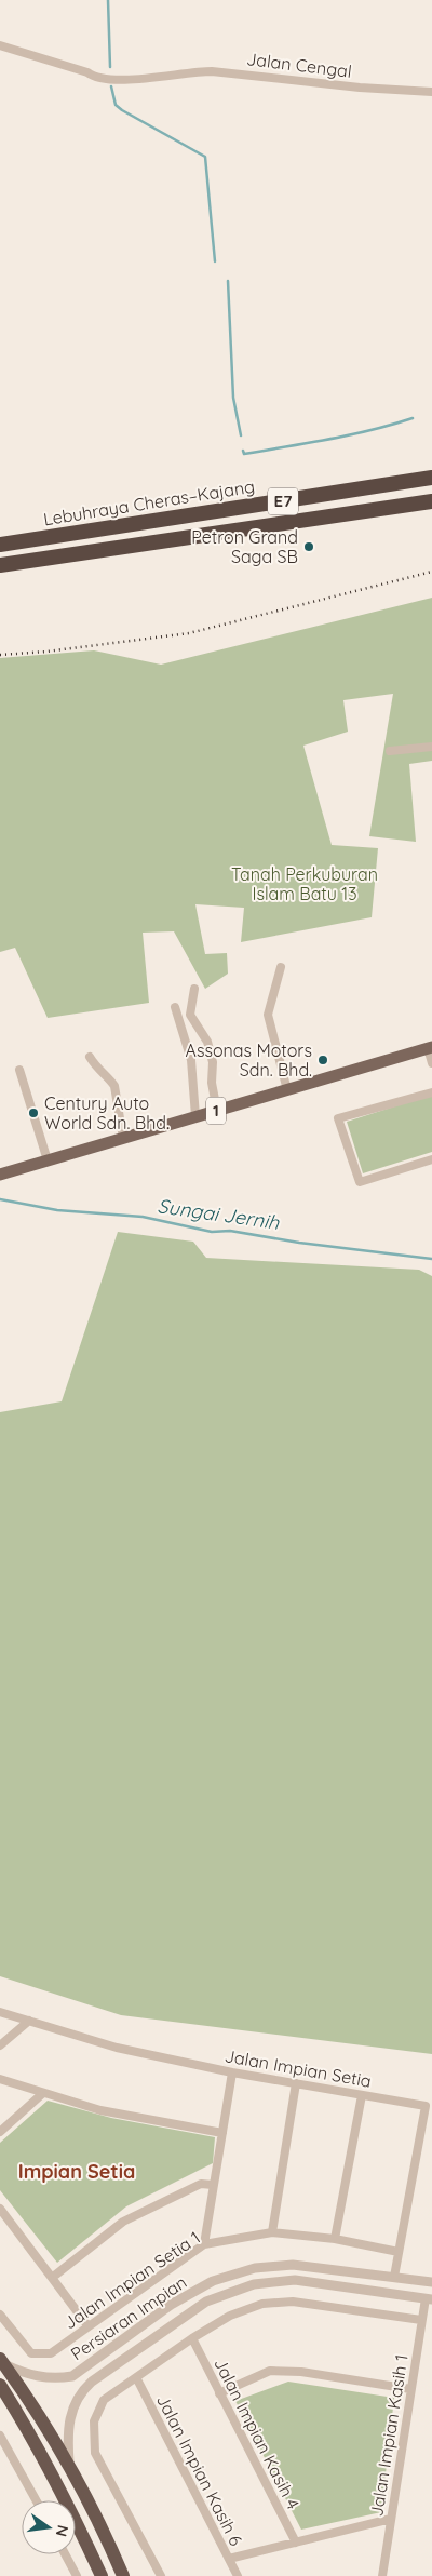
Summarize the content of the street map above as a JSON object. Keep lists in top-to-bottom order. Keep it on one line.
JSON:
{"streets":{"highway":["E7","Lebuhraya Cheras–Kajang"],"main road":["1"],"street":["Jalan Cengal","Jalan Impian Setia","Jalan Impian Setia 1","Persiaran Impian","Jalan Impian Kasih 4","Jalan Impian Kasih 1","Jalan Impian Kasih 6"]},"crossings":[["Jalan Impian Setia","Jalan Impian Setia 1"],["Jalan Impian Setia","Persiaran Impian"],["Persiaran Impian","Jalan Impian Kasih 1"]],"districts":["Impian Setia"],"water":["Sungai Jernih"],"parks":["Tanah Perkuburan Islam Batu 13"],"places":["Petron Grand Saga SB","Assonas Motors Sdn. Bhd.","Century Auto World Sdn. Bhd."],"north":"right"}
